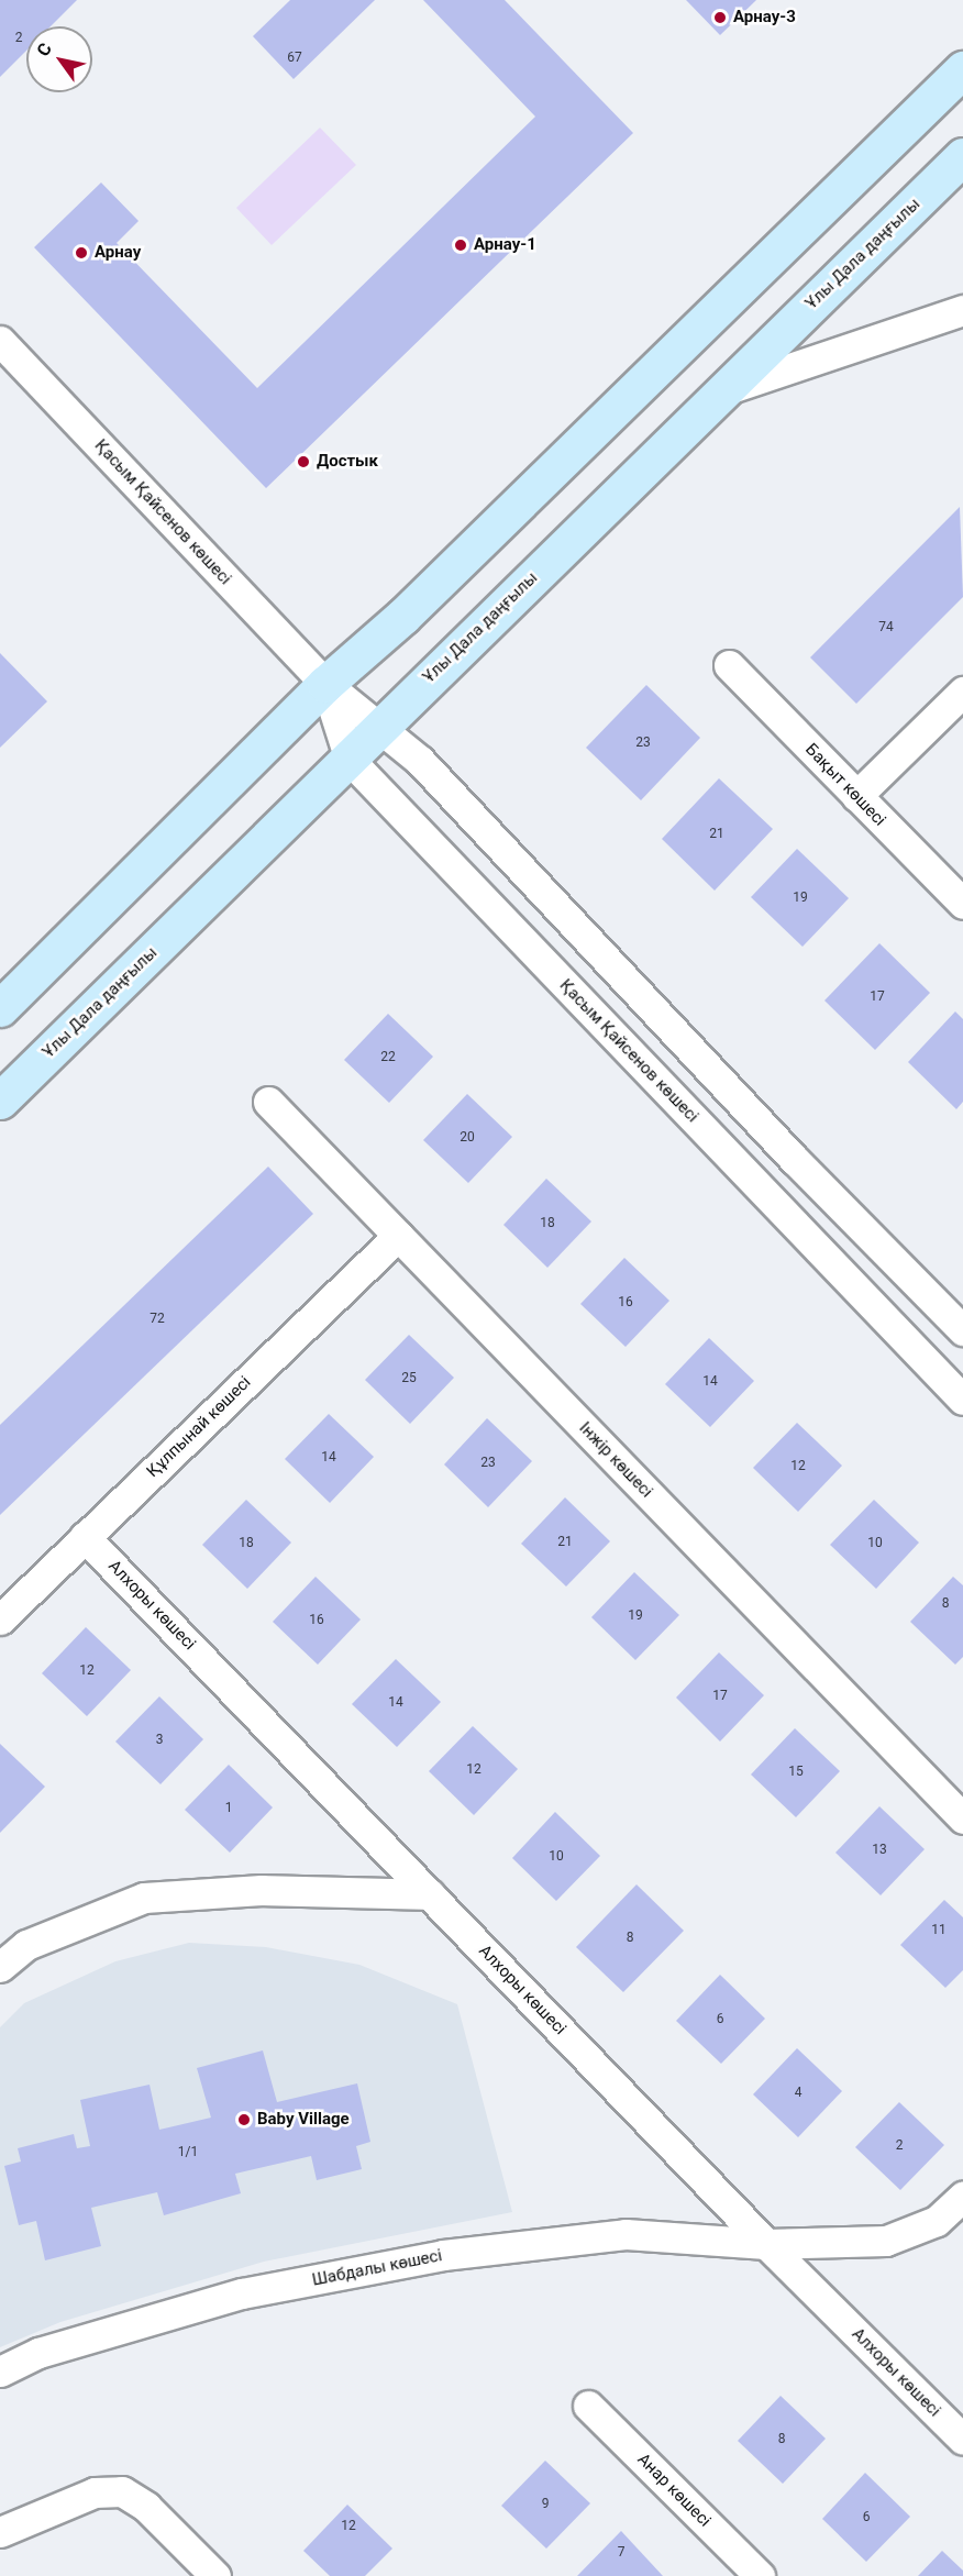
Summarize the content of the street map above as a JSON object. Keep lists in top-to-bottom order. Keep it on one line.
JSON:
{"streets":{"main road":["Ұлы Дала даңғылы"],"street":["Қасым Қайсенов көшесі","Бақыт көшесі","Құлпынай көшесі","Інжір көшесі","Алхоры көшесі","Шабдалы көшесі","Анар көшесі"]},"crossings":[["Ұлы Дала даңғылы","Қасым Қайсенов көшесі"],["Құлпынай көшесі","Інжір көшесі"],["Құлпынай көшесі","Алхоры көшесі"],["Алхоры көшесі","Шабдалы көшесі"]],"places":["Арнау-3","Арнау-1","Арнау","Достык","Baby Village"],"house_numbers":["2","67","74","23","21","19","17","22","20","18","16","72","25","14","14","23","12","21","18","10","8","19","16","12","17","14","3","12","15","1","13","10","11","8","6","4","2","1/1","8","9","6","12","7"],"north":"top left"}
